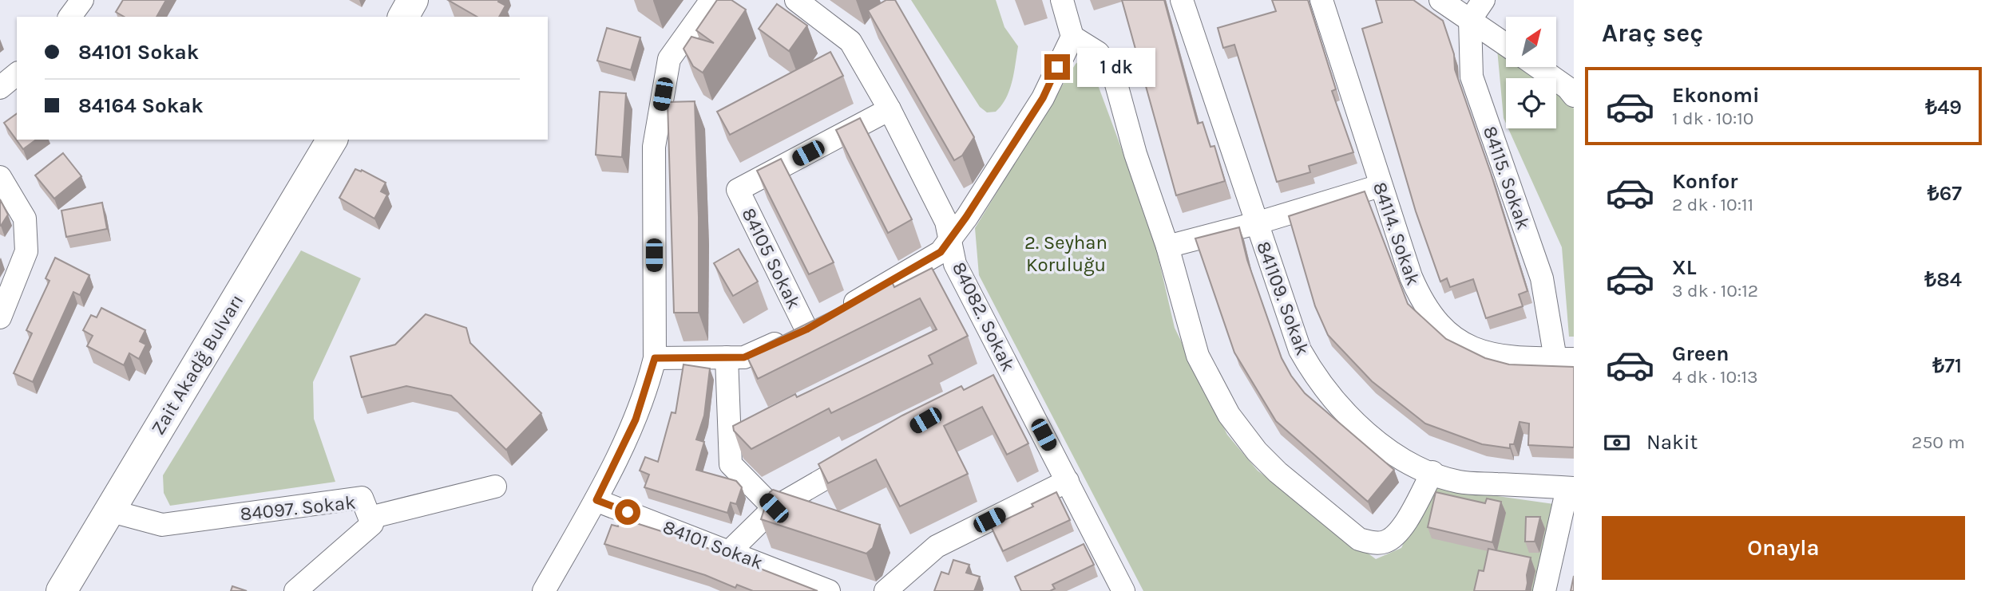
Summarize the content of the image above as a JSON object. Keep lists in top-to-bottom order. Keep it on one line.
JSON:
{"streets":{"street":["84115. Sokak","84114. Sokak","84105 Sokak","841109. Sokak","84082. Sokak","Zait Akadğ Bulvarı","84097. Sokak","84101 Sokak"]},"crossings":[["84115. Sokak","84114. Sokak"],["84105 Sokak","84082. Sokak"],["Zait Akadğ Bulvarı","84097. Sokak"]],"parks":["2. Seyhan Koruluğu"],"north":"top right","page":{"heading":"Araç seç","banner":["84101 Sokak","84164 Sokak"],"bubble":"1 dk","list":[{"name":"Ekonomi","note":"1 dk · 10:10","value":"₺49"},{"name":"Konfor","note":"2 dk · 10:11","value":"₺67"},{"name":"XL","note":"3 dk · 10:12","value":"₺84"},{"name":"Green","note":"4 dk · 10:13","value":"₺71"}],"pay":["Nakit","250 m"],"buttons":"Onayla"}}
